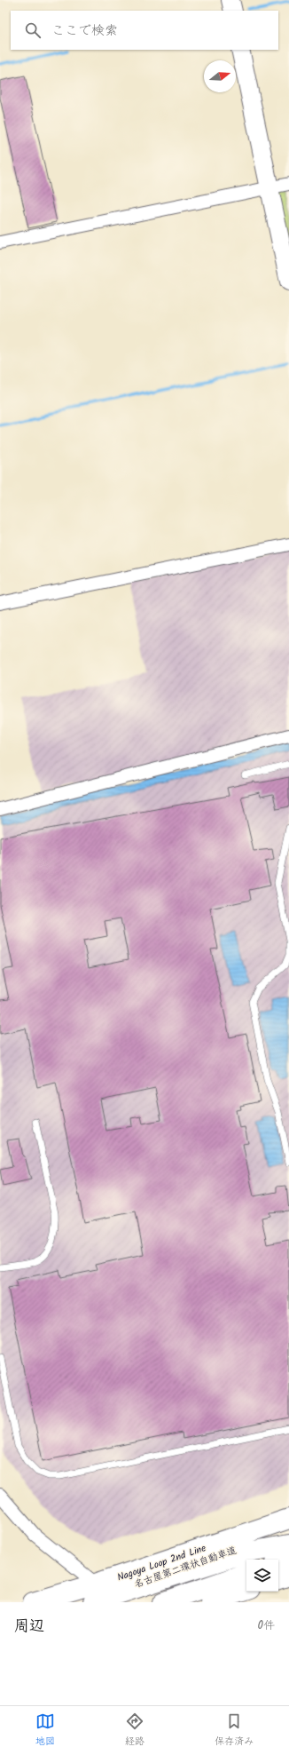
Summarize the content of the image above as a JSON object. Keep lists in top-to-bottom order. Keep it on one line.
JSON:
{"streets":{"highway":["Nagoya Loop 2nd Line","名古屋第二環状自動車道"]},"north":"right","page":{"search":"ここで検索","heading":["周辺","0件"],"nav":["地図","経路","保存済み"]}}
